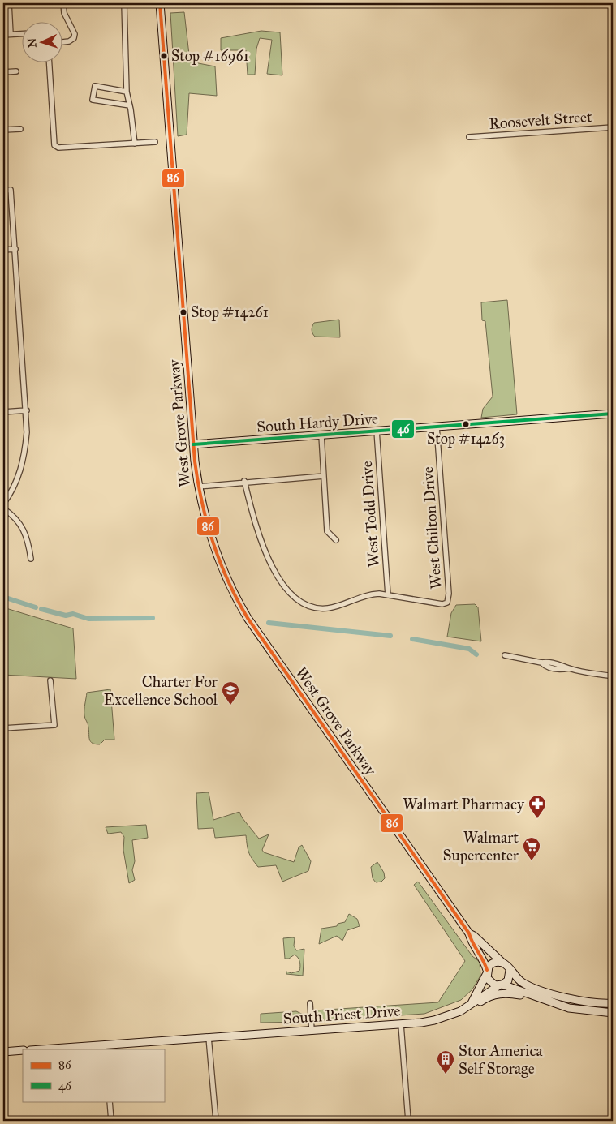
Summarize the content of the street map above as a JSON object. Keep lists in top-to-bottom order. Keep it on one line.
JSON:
{"streets":{"street":["Roosevelt Street","South Hardy Drive","West Grove Parkway","West Todd Drive","West Chilton Drive","South Priest Drive"]},"crossings":[["South Hardy Drive","West Grove Parkway"],["South Hardy Drive","West Todd Drive"],["South Hardy Drive","West Chilton Drive"],["West Grove Parkway","South Priest Drive"],["West Todd Drive","West Chilton Drive"]],"places":{"other":["Stop #16961","Stop #14261","Stop #14263"],"school or university":["Charter For Excellence School"],"pharmacy":["Walmart Pharmacy"],"supermarket":["Walmart Supercenter"],"building":["Stor America Self Storage"]},"lines":["transit line 86","transit line 46"],"legend":["86","46"],"north":"left"}
